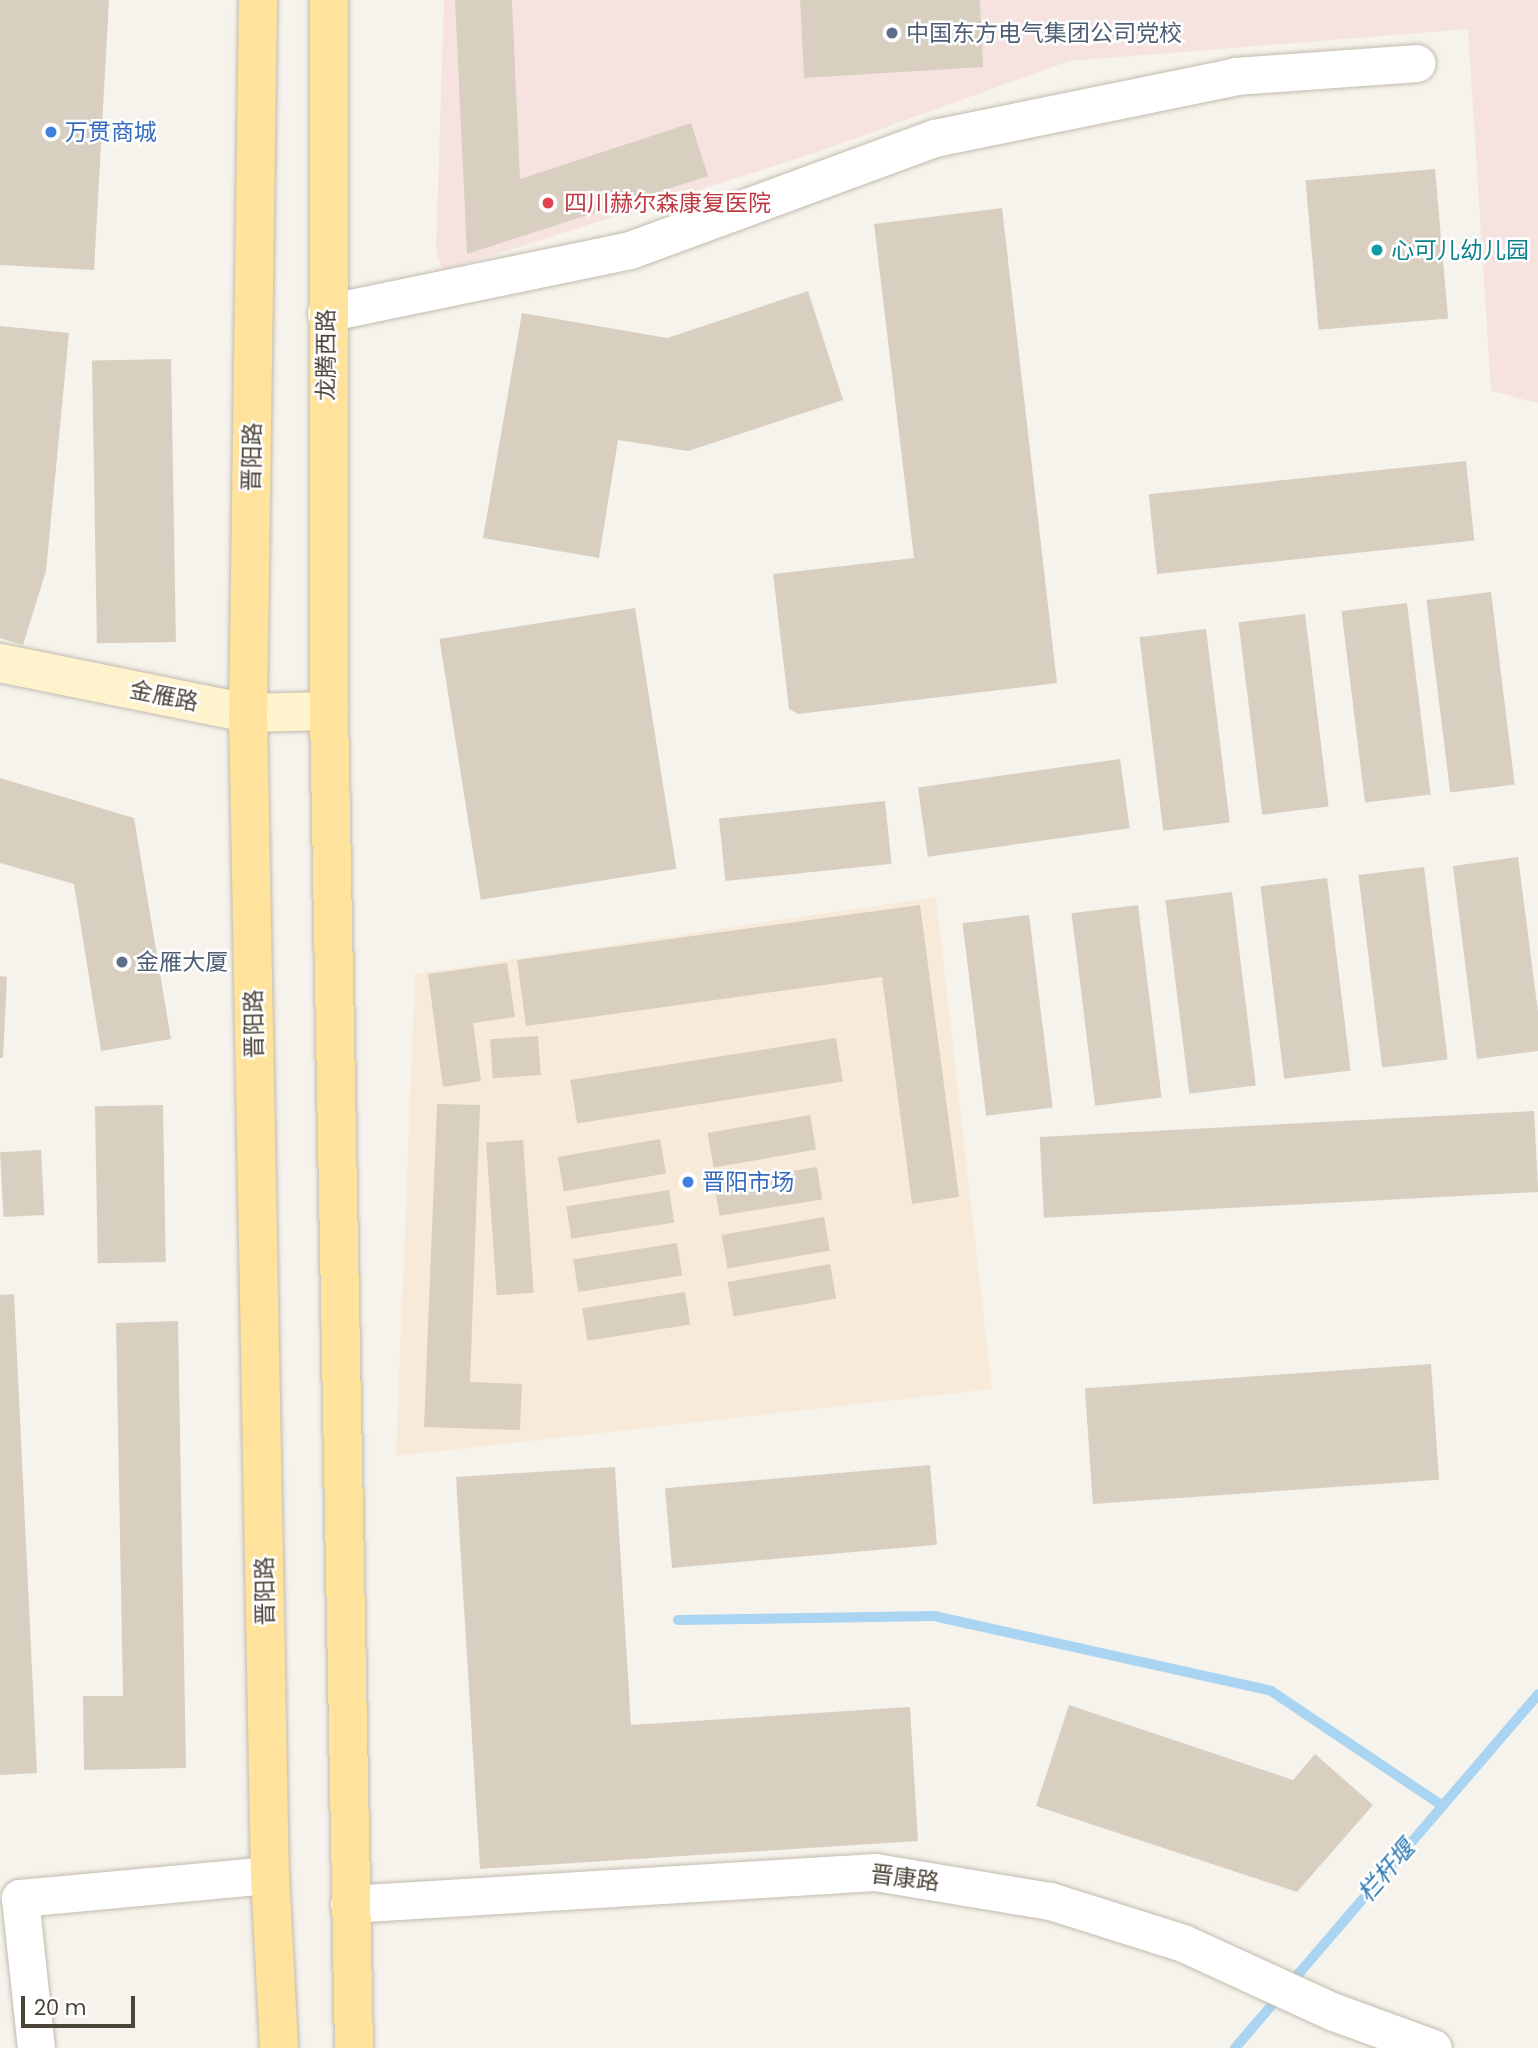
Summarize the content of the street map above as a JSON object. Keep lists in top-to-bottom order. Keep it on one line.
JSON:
{"streets":{"main road":["龙腾西路","晋阳路"],"street":["金雁路","晋康路"]},"crossings":[["龙腾西路","金雁路"],["晋阳路","金雁路"]],"water":["栏杆堰"],"places":["中国东方电气集团公司党校","万贯商城","四川赫尔森康复医院","心可儿幼儿园","金雁大厦","晋阳市场"],"scale_bar":"20 m"}
